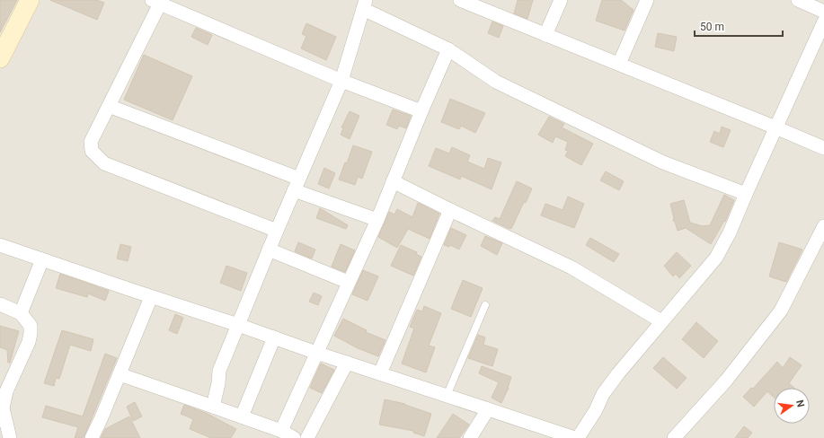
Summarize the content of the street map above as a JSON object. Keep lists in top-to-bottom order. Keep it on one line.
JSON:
{"scale_bar":"50 m","north":"right"}
